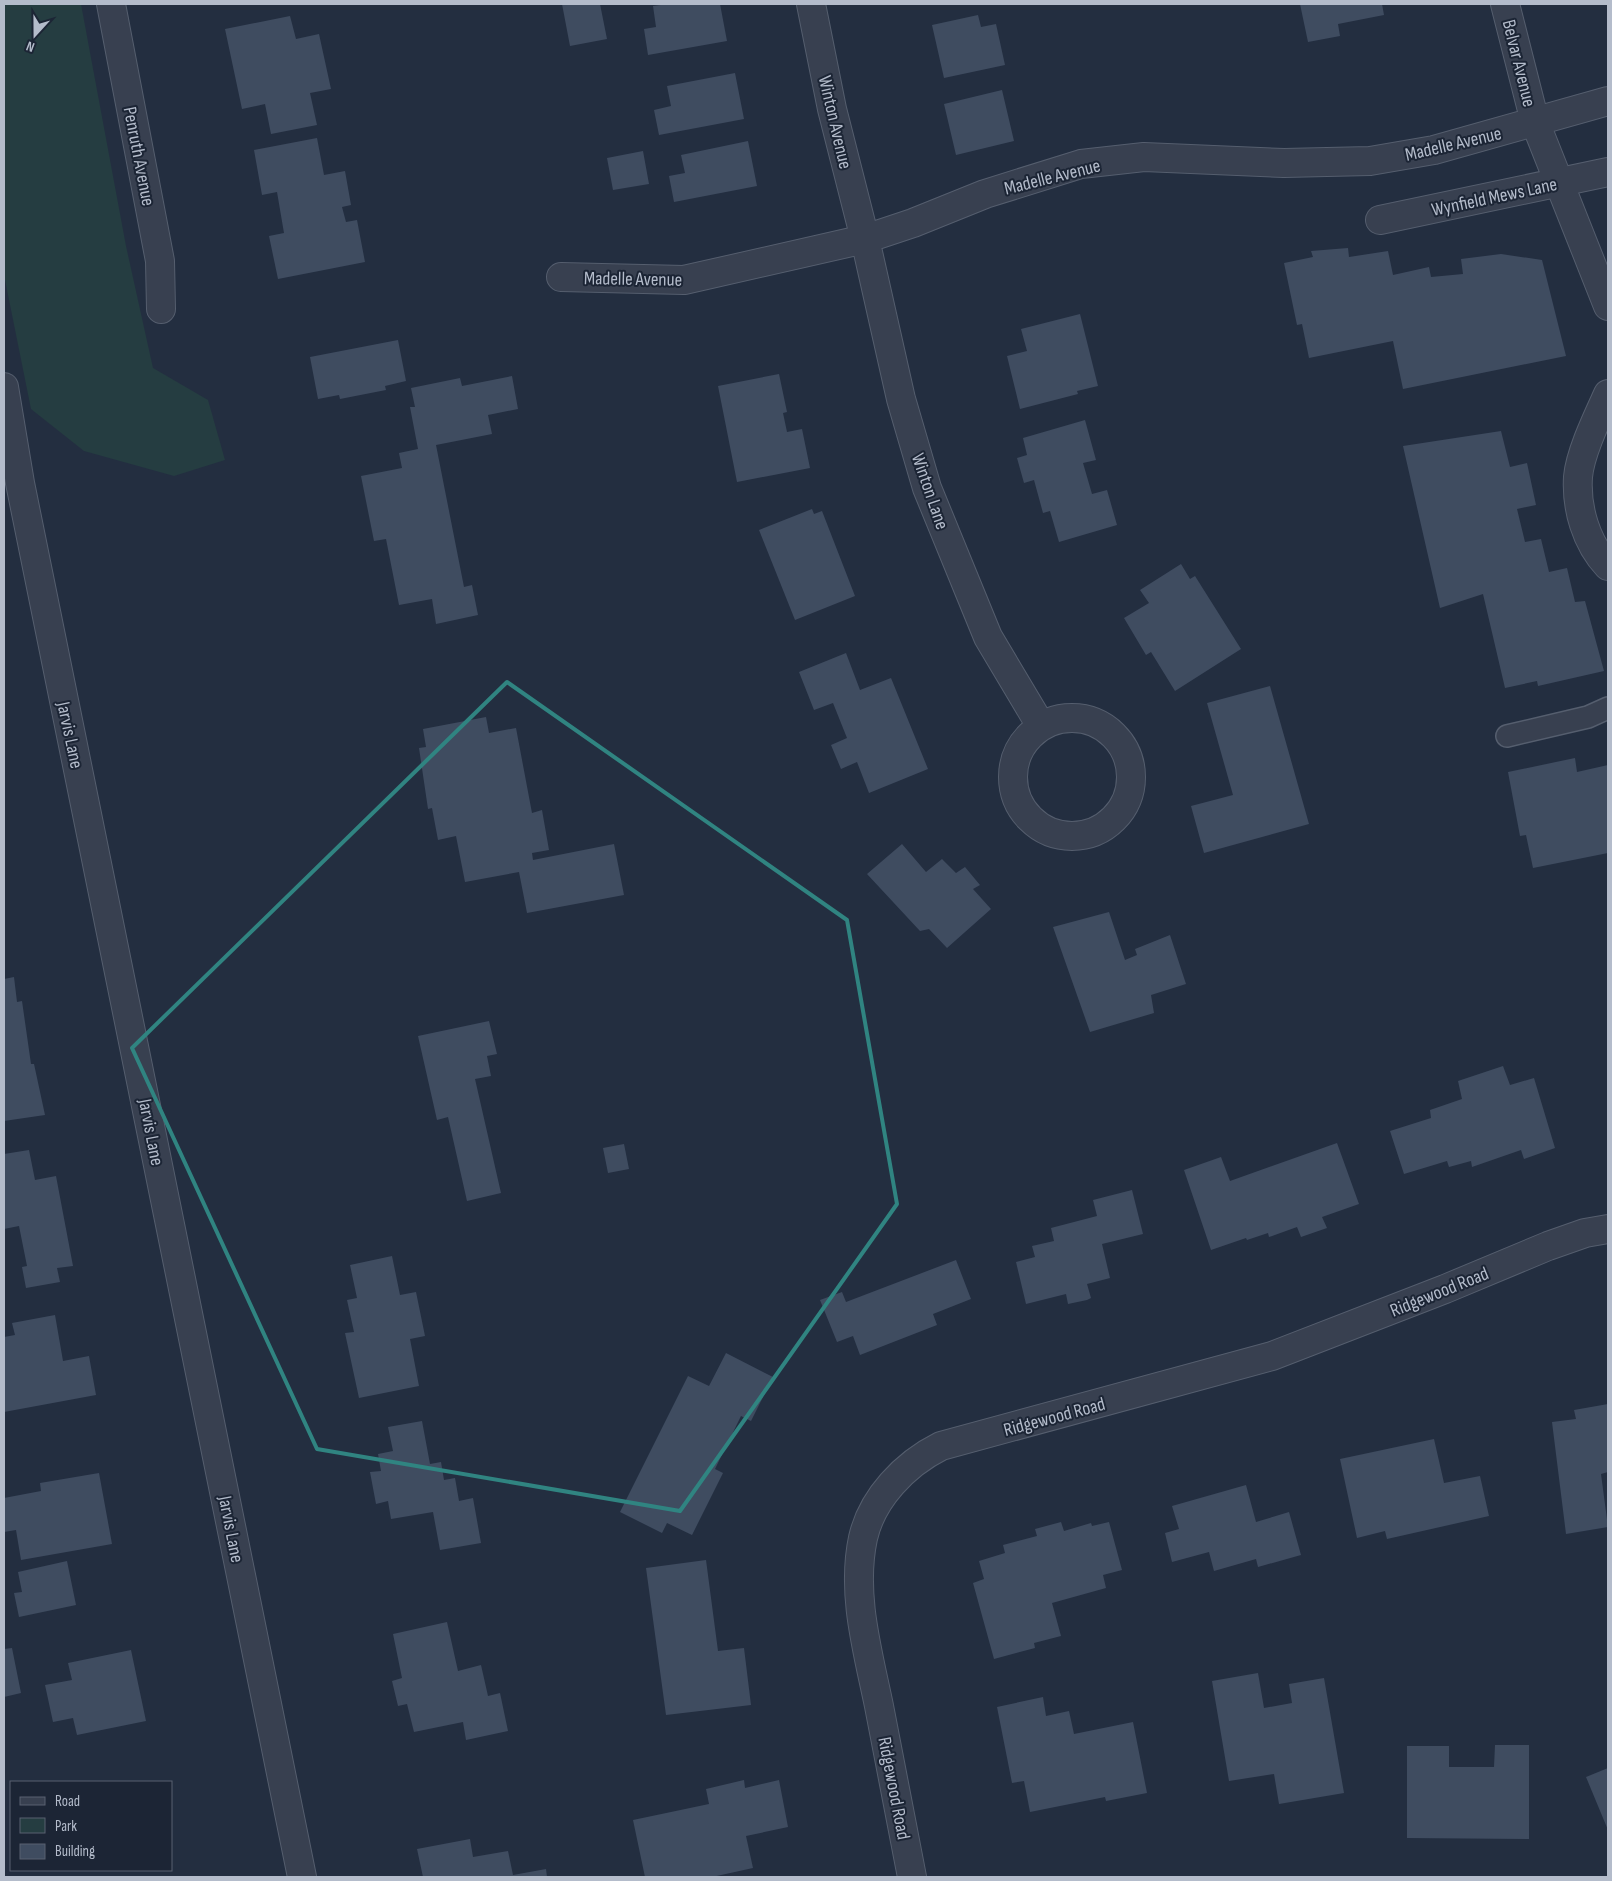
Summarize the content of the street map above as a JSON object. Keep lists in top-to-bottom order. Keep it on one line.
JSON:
{"streets":{"street":["Belvar Avenue","Winton Avenue","Madelle Avenue","Penruth Avenue","Wynfield Mews Lane","Winton Lane","Jarvis Lane","Ridgewood Road"]},"crossings":[["Belvar Avenue","Madelle Avenue"],["Belvar Avenue","Wynfield Mews Lane"],["Winton Avenue","Madelle Avenue"],["Winton Avenue","Winton Lane"],["Madelle Avenue","Winton Lane"]],"legend":["Road","Park","Building"],"north":"bottom"}
